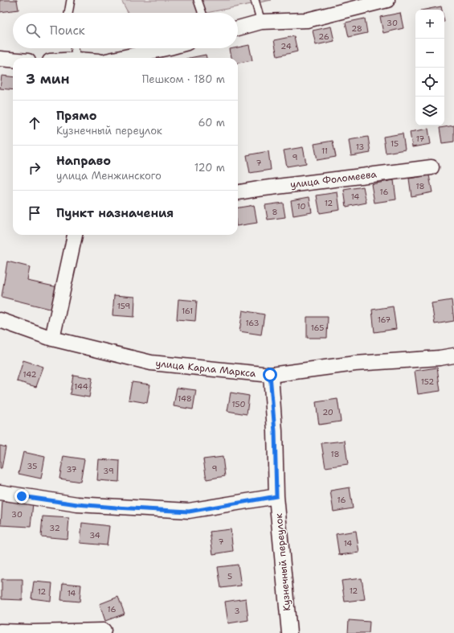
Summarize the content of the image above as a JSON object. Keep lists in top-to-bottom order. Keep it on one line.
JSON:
{"streets":{"street":["улица Фоломеева","улица Карла Маркса","Кузнечный переулок"]},"crossings":[["улица Карла Маркса","Кузнечный переулок"]],"house_numbers":["30","28","26","24","17","15","13","11","9","7","18","16","14","12","10","8","159","161","167","163","165","142","152","144","148","150","20","18","35","9","37","39","16","30","32","34","7","14","5","12","12","14","16","3"],"page":{"map_buttons":["+","−"],"search":"Поиск","heading":["3 мин","Пешком · 180 m"],"list":[["Прямо","Кузнечный переулок","60 m"],["Направо","улица Менжинского","120 m"],"Пункт назначения"]}}
